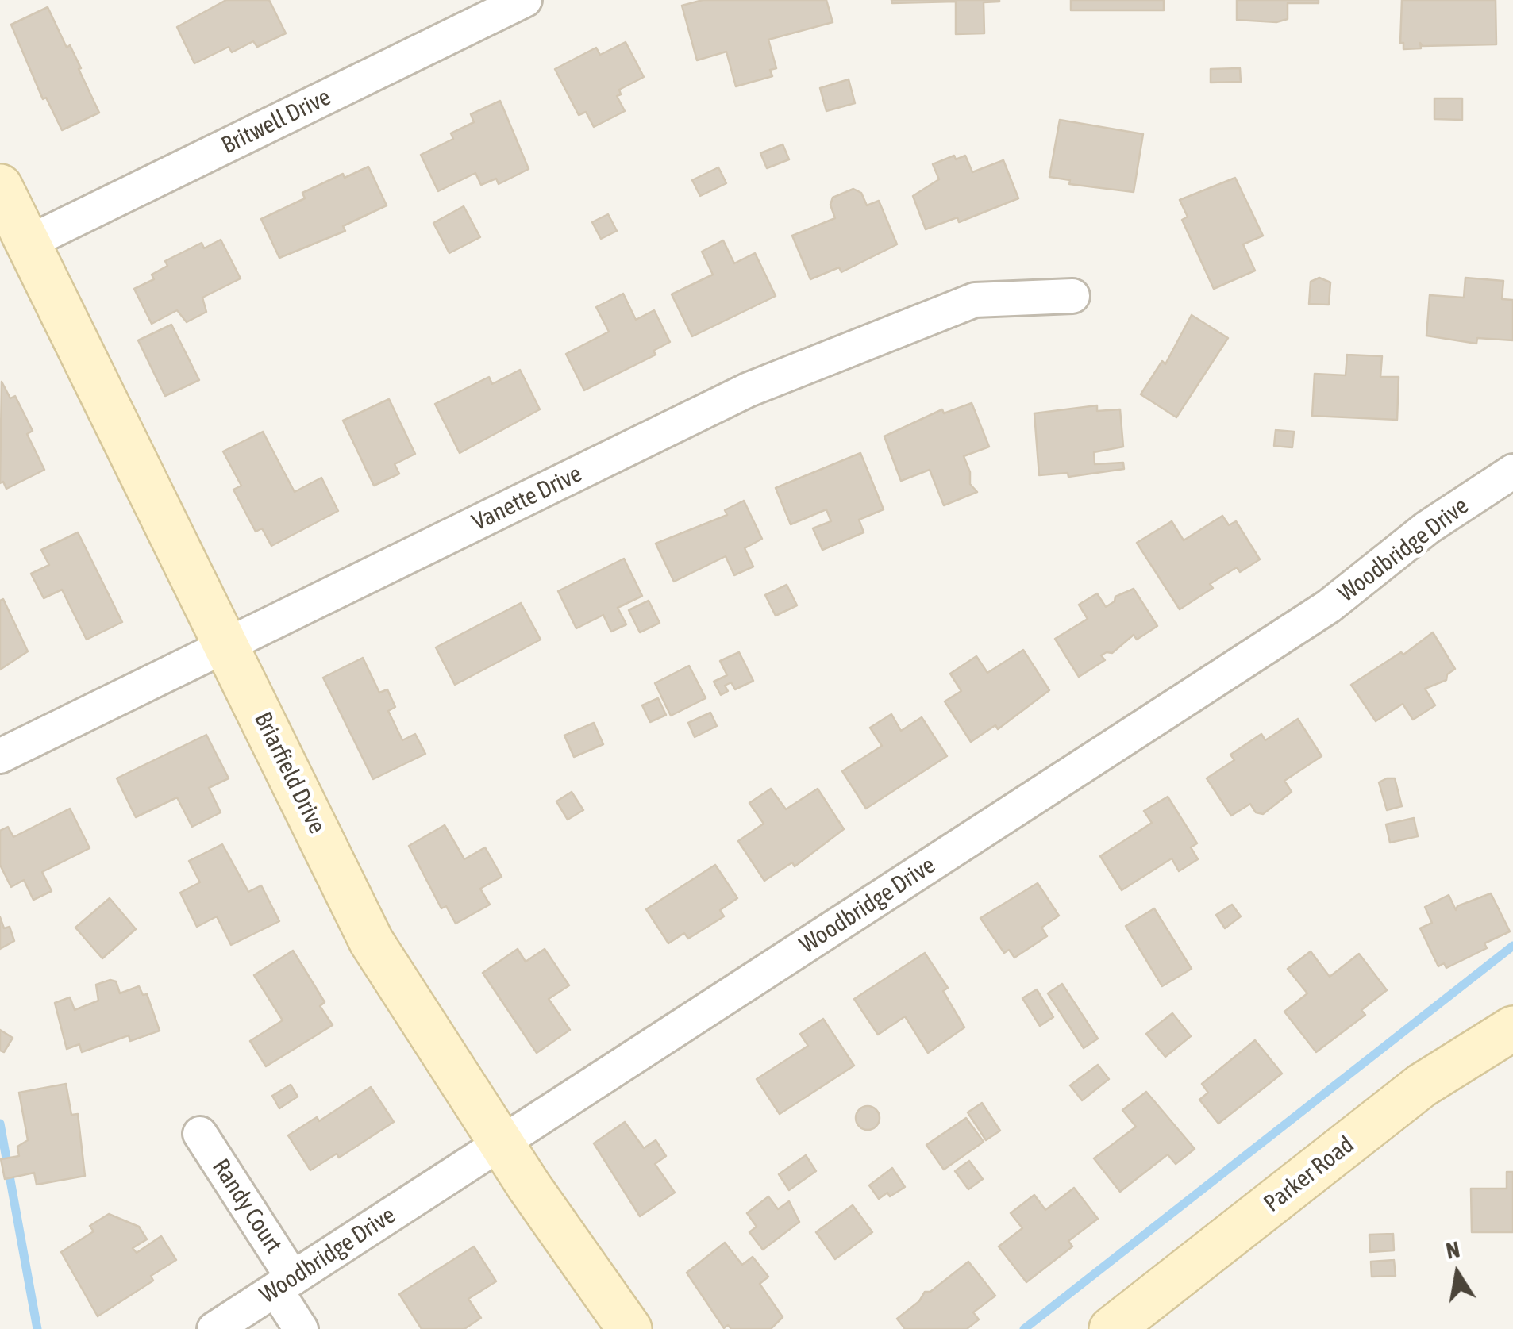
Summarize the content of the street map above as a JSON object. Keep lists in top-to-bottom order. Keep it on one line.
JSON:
{"streets":{"street":["Britwell Drive","Vanette Drive","Woodbridge Drive","Briarfield Drive","Parker Road","Randy Court"]},"crossings":[["Britwell Drive","Briarfield Drive"],["Vanette Drive","Briarfield Drive"],["Woodbridge Drive","Briarfield Drive"],["Woodbridge Drive","Randy Court"]],"north":"top"}
